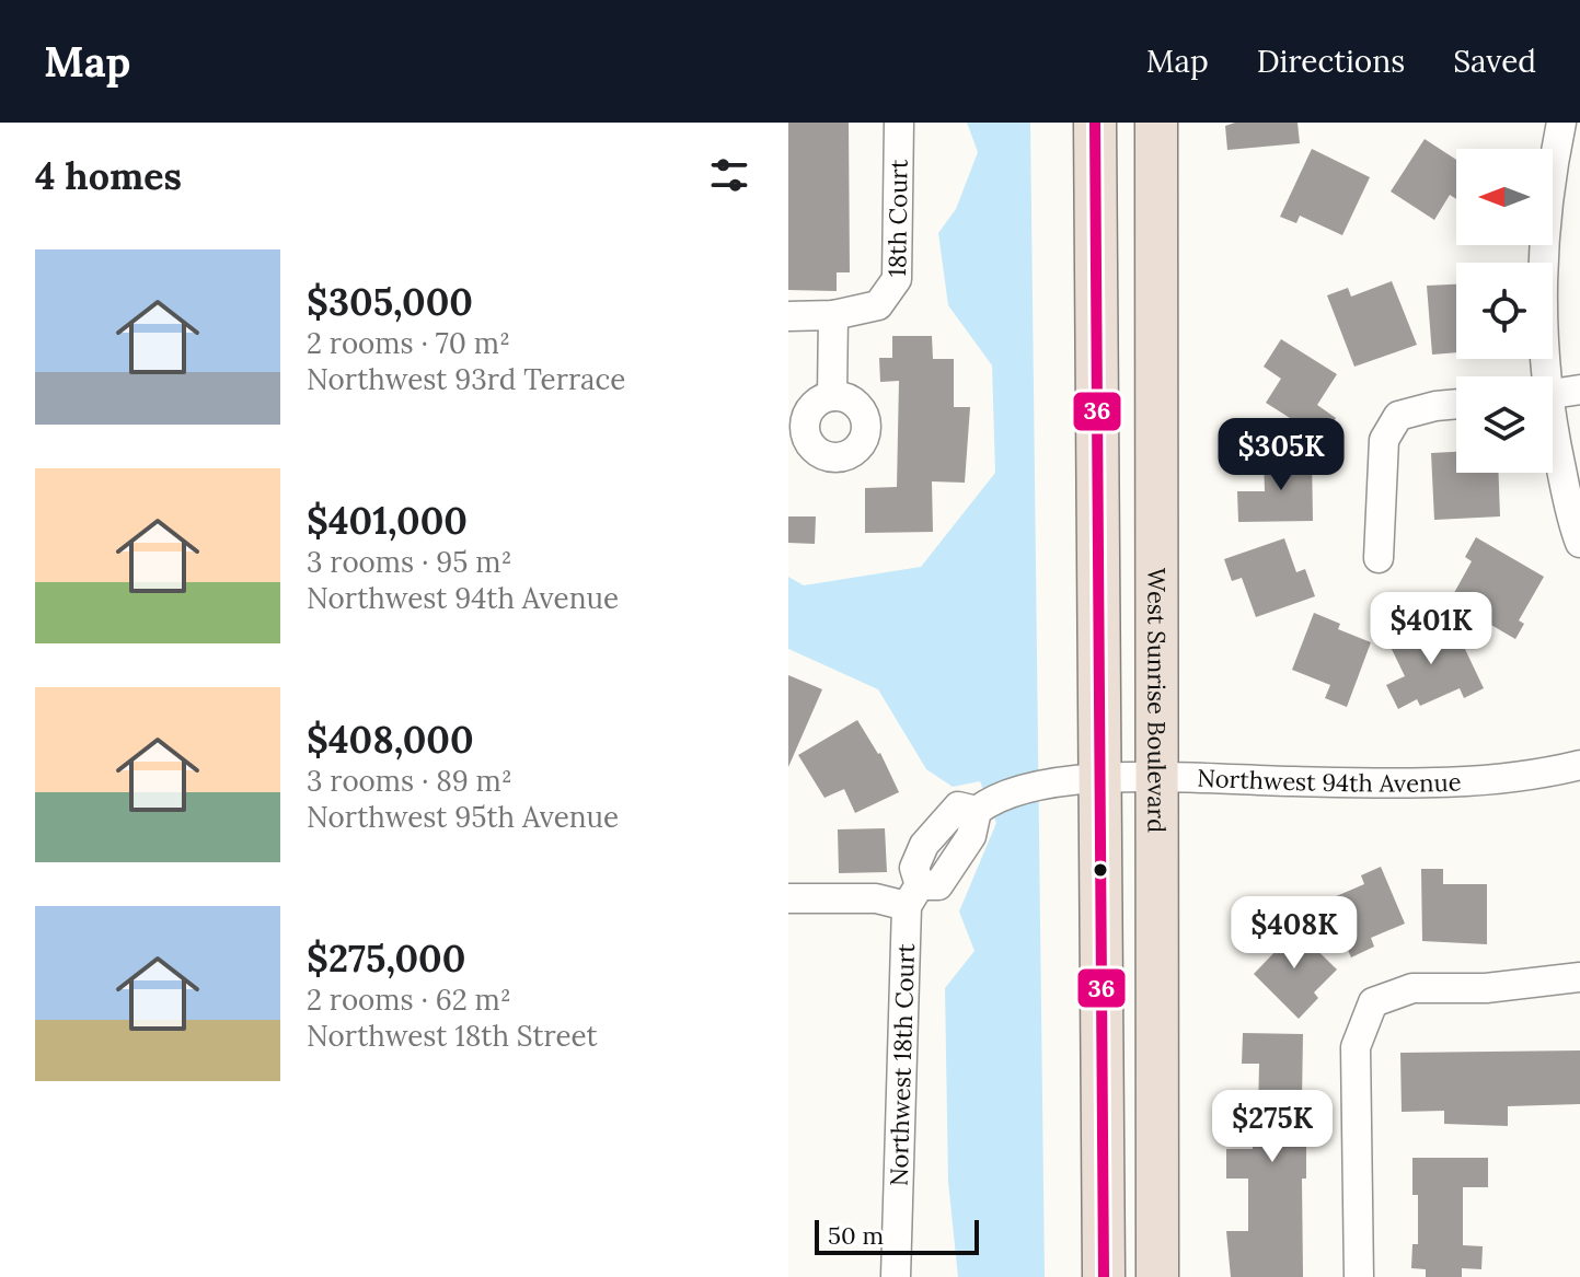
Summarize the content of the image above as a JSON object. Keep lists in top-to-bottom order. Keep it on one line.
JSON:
{"streets":{"highway":["West Sunrise Boulevard"],"street":["18th Court","Northwest 94th Avenue","Northwest 18th Court"]},"crossings":[["West Sunrise Boulevard","Northwest 94th Avenue"],["Northwest 94th Avenue","Northwest 18th Court"]],"lines":["transit line 36"],"scale_bar":"50 m","north":"left","page":{"header":"Map","nav":["Map","Directions","Saved"],"heading":"4 homes","list":[{"name":"$305,000","note":"2 rooms · 70 m² · Northwest 93rd Terrace"},{"name":"$401,000","note":"3 rooms · 95 m² · Northwest 94th Avenue"},{"name":"$408,000","note":"3 rooms · 89 m² · Northwest 95th Avenue"},{"name":"$275,000","note":"2 rooms · 62 m² · Northwest 18th Street"}],"price":["$305K","$401K","$408K","$275K"],"scale":"50 m"}}
